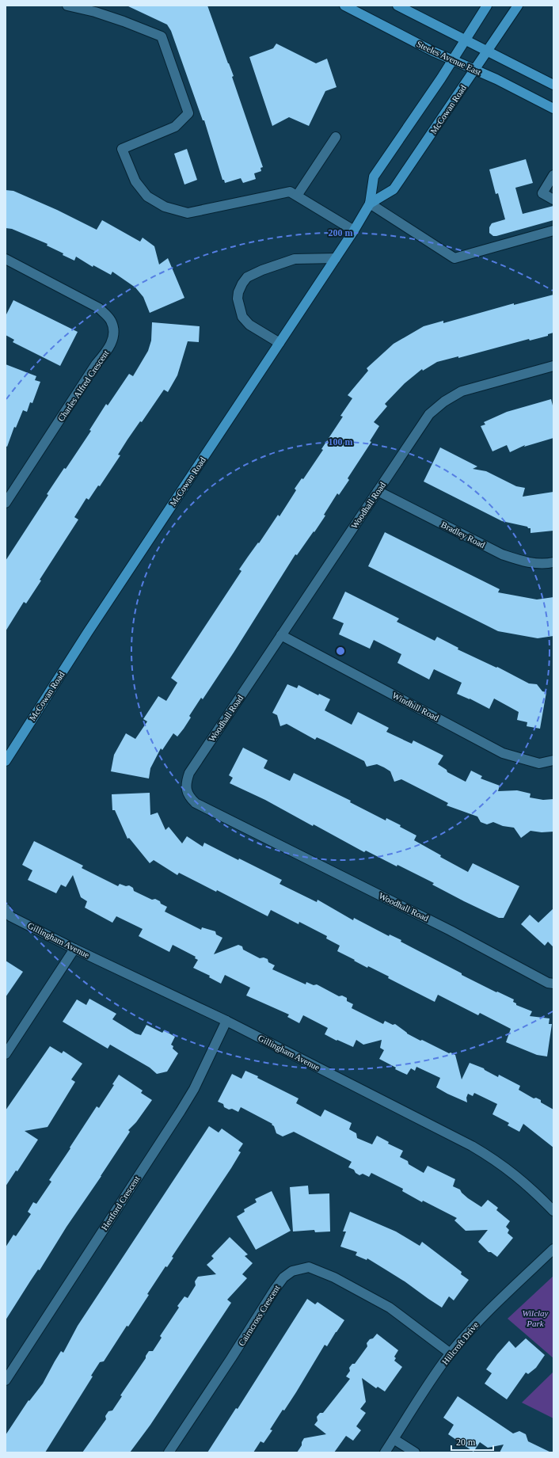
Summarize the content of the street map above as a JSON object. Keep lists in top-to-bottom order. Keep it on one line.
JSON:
{"streets":{"main road":["Steeles Avenue East","McCowan Road"],"street":["Charles Alfred Crescent","Woodhall Road","Bradley Road","Windhill Road","Gillingham Avenue","Hertford Crescent","Cairncross Crescent","Hillcroft Drive"]},"crossings":[["Steeles Avenue East","McCowan Road"],["Woodhall Road","Bradley Road"],["Woodhall Road","Windhill Road"],["Gillingham Avenue","Hertford Crescent"],["Cairncross Crescent","Hillcroft Drive"]],"parks":["Wilclay Park"],"scale_bar":"20 m","rings":["200 m","100 m"]}
